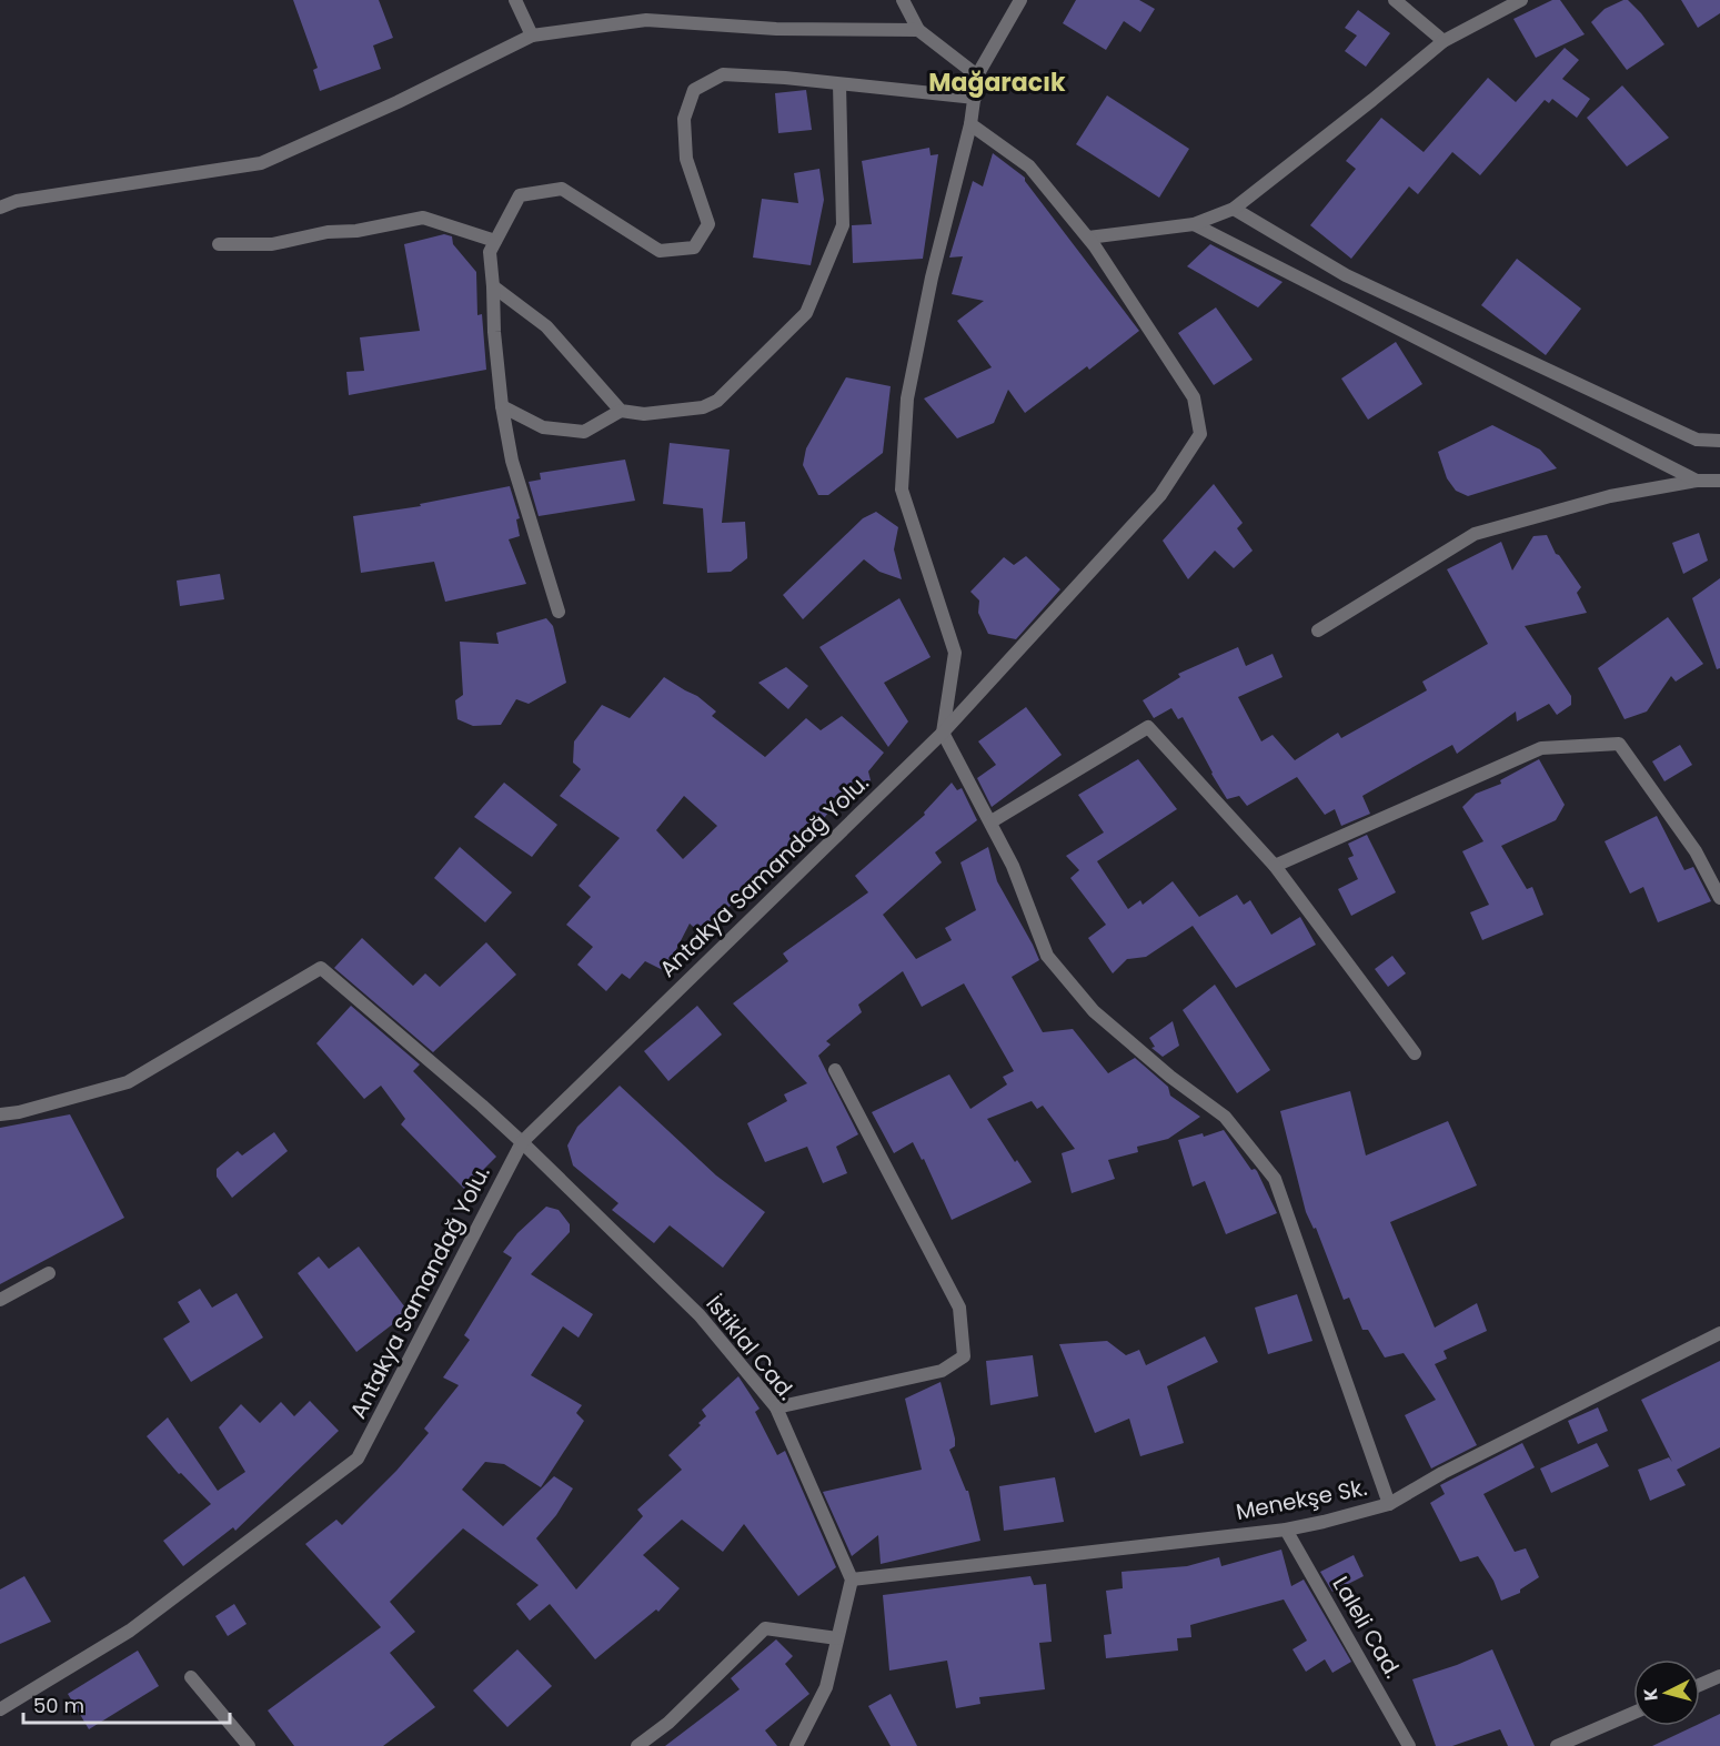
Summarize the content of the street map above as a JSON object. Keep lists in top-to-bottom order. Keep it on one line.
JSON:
{"streets":{"street":["Antakya Samandağ Yolu.","İstiklal Cad.","Menekşe Sk.","Laleli Cad."]},"crossings":[["Antakya Samandağ Yolu.","İstiklal Cad."],["İstiklal Cad.","Menekşe Sk."],["Menekşe Sk.","Laleli Cad."]],"districts":["Mağaracık"],"scale_bar":"50 m","north":"left"}
